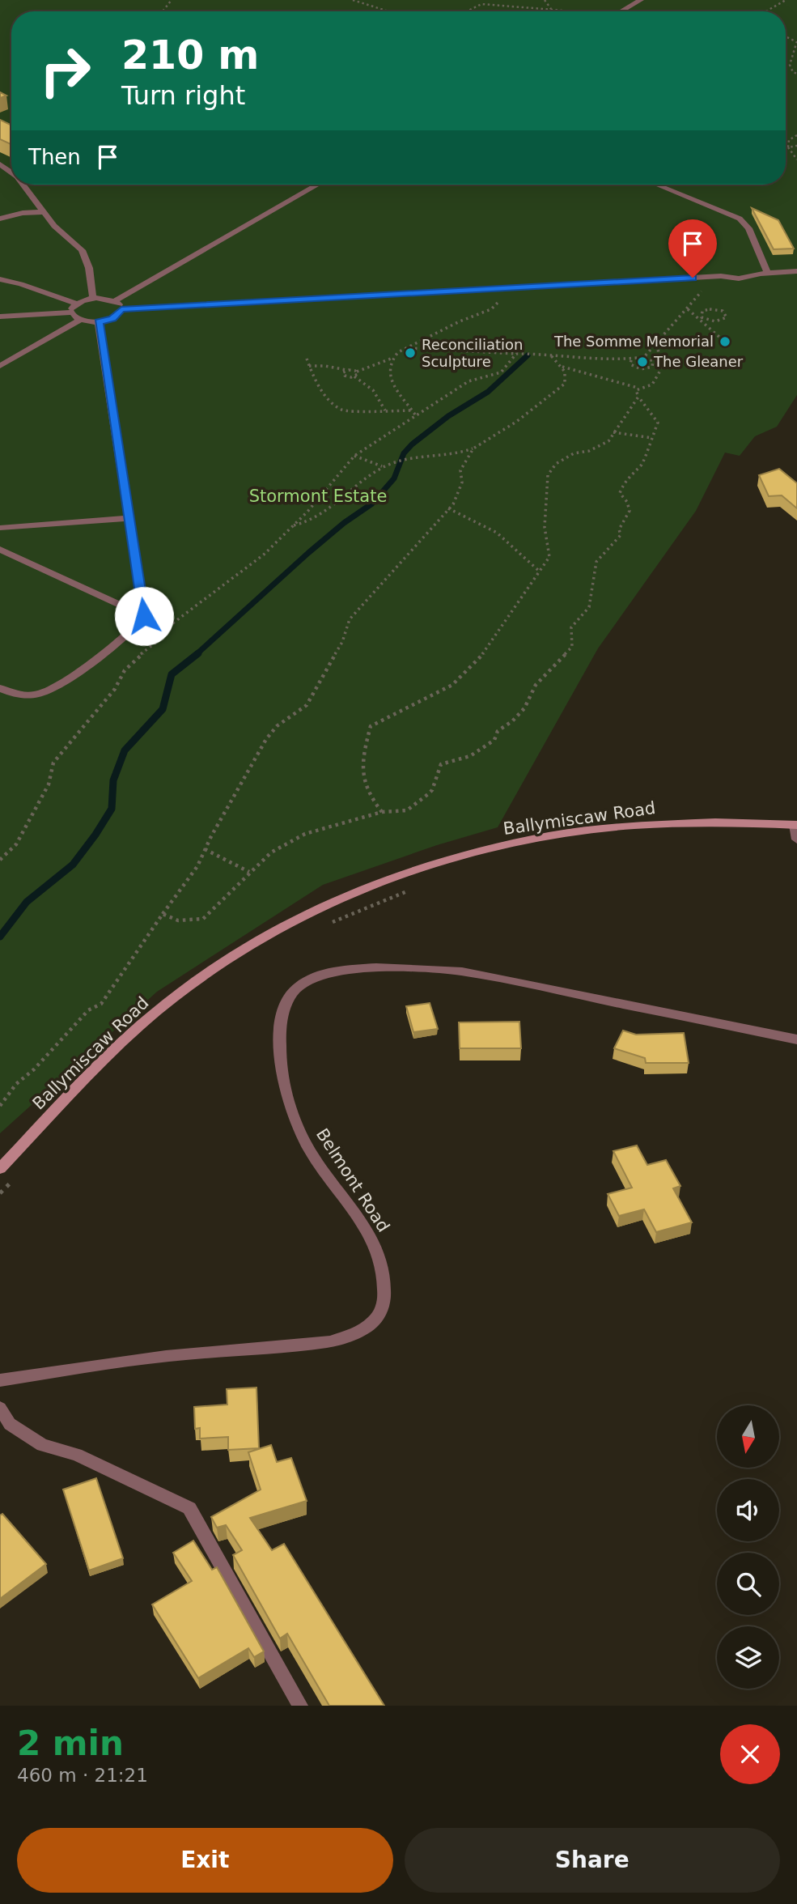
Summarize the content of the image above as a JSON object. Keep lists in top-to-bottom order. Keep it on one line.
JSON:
{"streets":{"main road":["Ballymiscaw Road"],"street":["Belmont Road"]},"parks":["Stormont Estate"],"places":["The Somme Memorial","Reconciliation Sculpture","The Gleaner"],"north":"bottom","page":{"turn":["210 m","Turn right"],"then":"Then","heading":["2 min","460 m · 21:21"],"buttons":["Exit","Share"]}}
